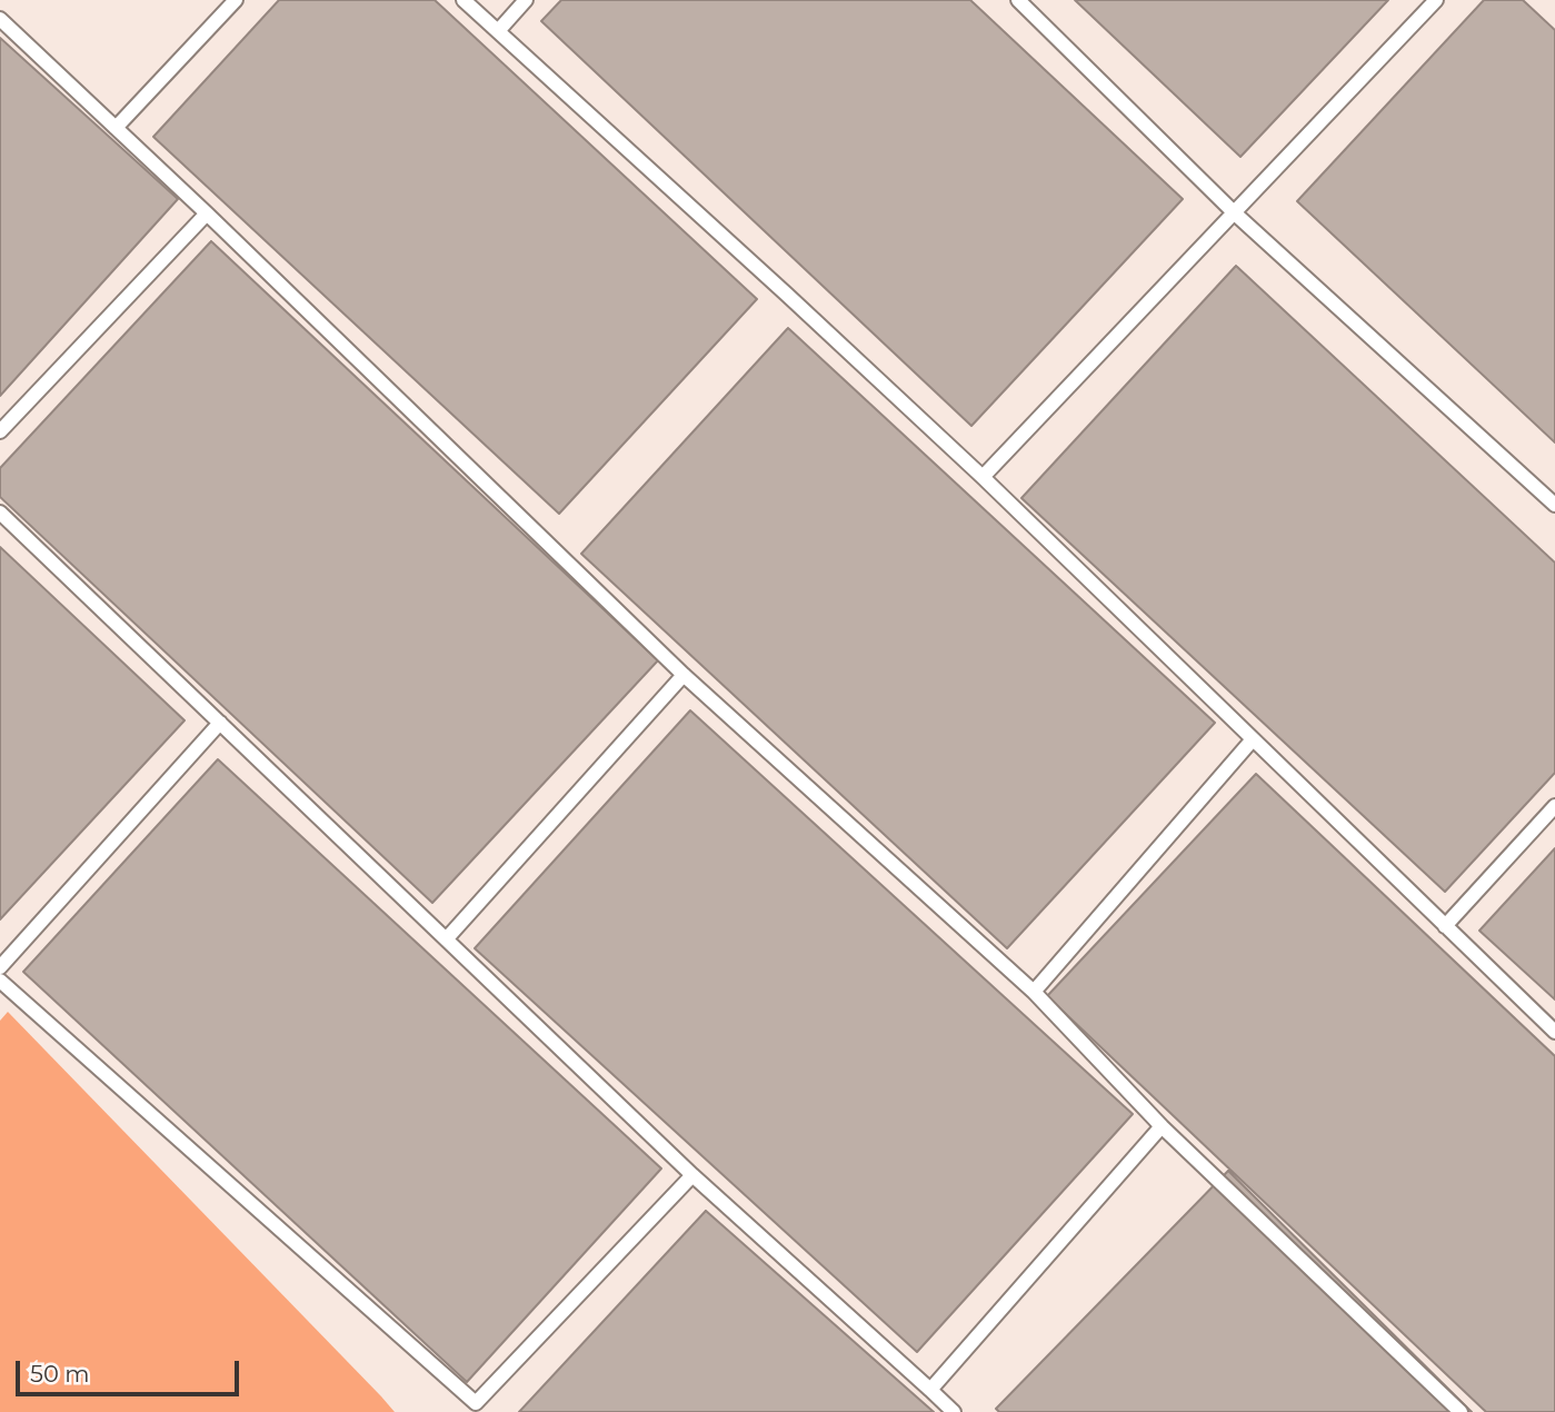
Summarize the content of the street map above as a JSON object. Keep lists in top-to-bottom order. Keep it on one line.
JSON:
{"scale_bar":"50 m"}
